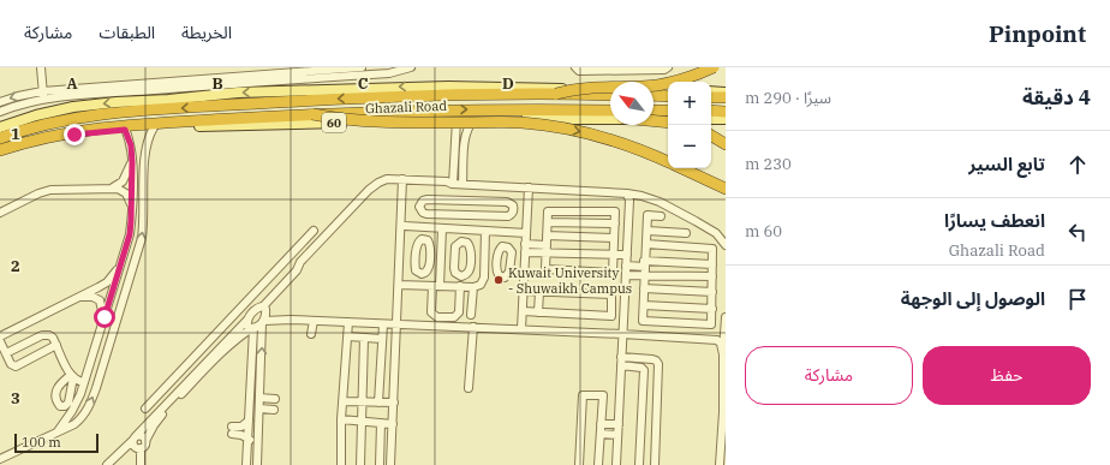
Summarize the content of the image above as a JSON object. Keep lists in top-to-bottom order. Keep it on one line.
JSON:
{"streets":{"highway":["60"],"main road":["Ghazali Road"]},"places":["Kuwait University - Shuwaikh Campus"],"scale_bar":"100 m","north":"top left","page":{"header":"Pinpoint","nav":["الخريطة","الطبقات","مشاركة"],"heading":["4 دقيقة","سيرًا · 290 m"],"map_buttons":["+","−"],"list":[["تابع السير","230 m"],["انعطف يسارًا","Ghazali Road","60 m"],"الوصول إلى الوجهة"],"buttons":["حفظ","مشاركة"],"scale":"100 m"},"grid":{"columns":["A","B","C","D"],"rows":["1","2","3"]}}
